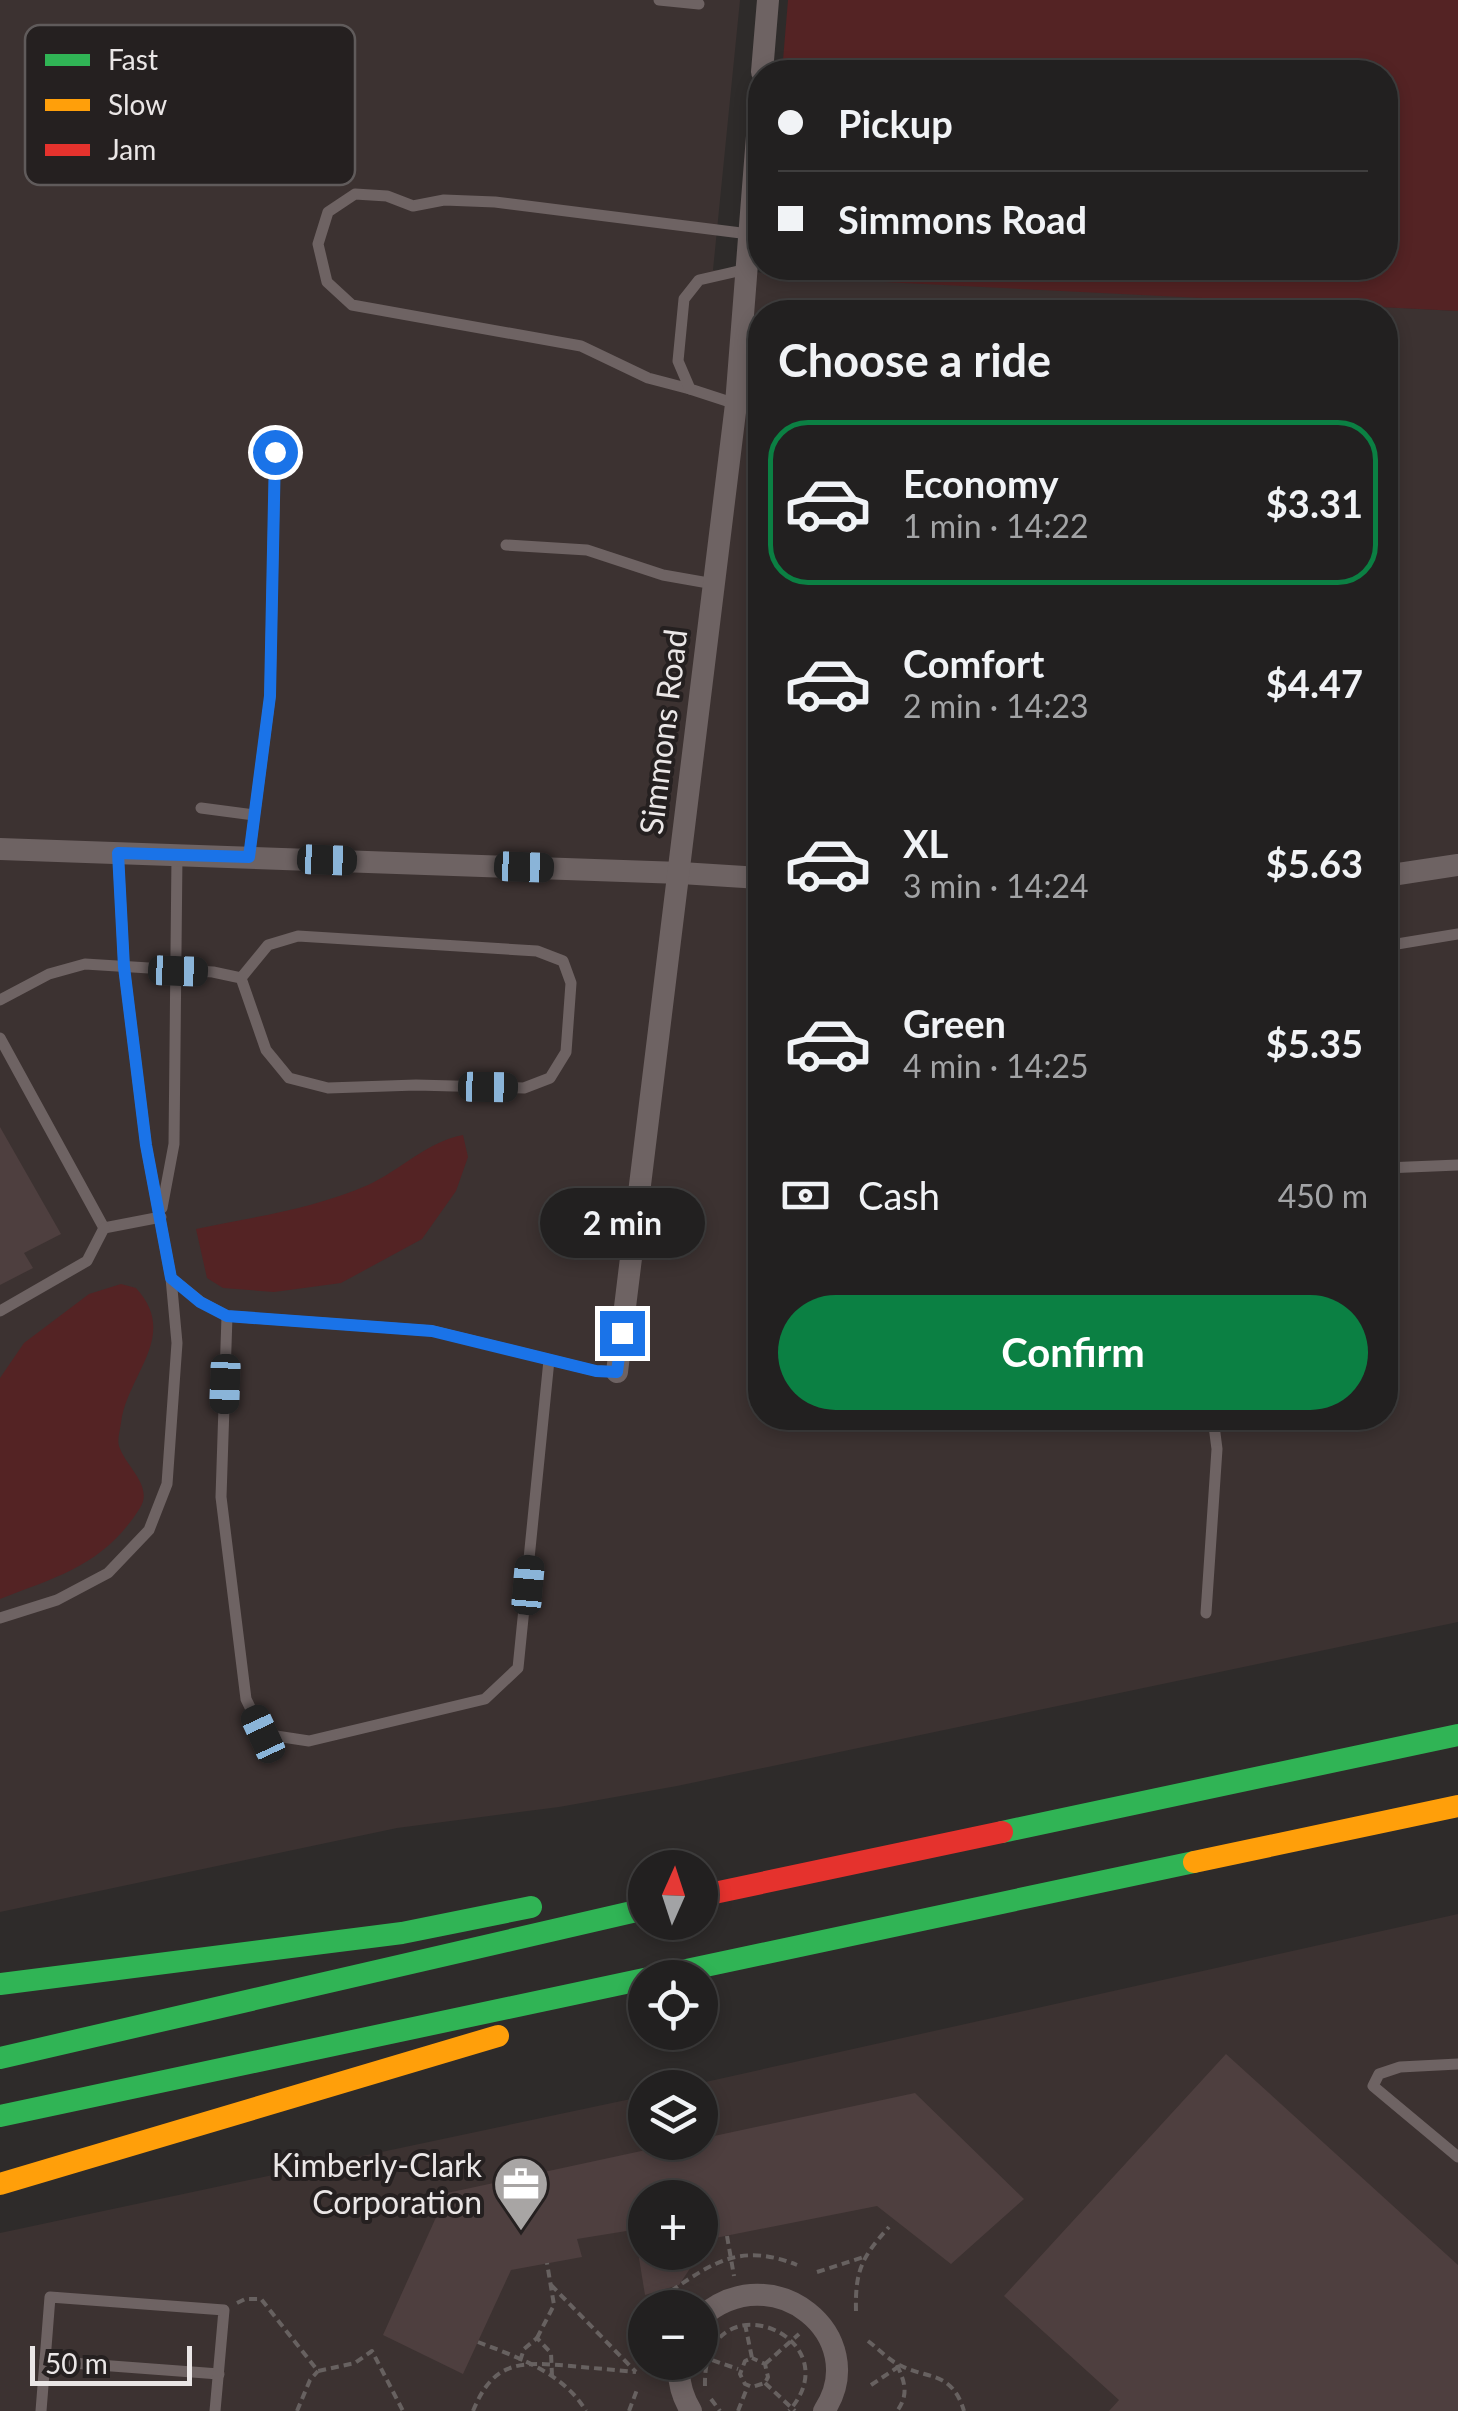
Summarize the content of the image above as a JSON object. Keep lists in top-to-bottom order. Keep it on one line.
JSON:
{"streets":{"street":["Simmons Road"]},"places":{"office":["Kimberly-Clark Corporation"]},"legend":["Fast","Slow","Jam"],"scale_bar":"50 m","north":"top","page":{"banner":["Pickup","Simmons Road"],"heading":"Choose a ride","list":[{"name":"Economy","note":"1 min · 14:22","value":"$3.31"},{"name":"Comfort","note":"2 min · 14:23","value":"$4.47"},{"name":"XL","note":"3 min · 14:24","value":"$5.63"},{"name":"Green","note":"4 min · 14:25","value":"$5.35"}],"pay":["Cash","450 m"],"bubble":"2 min","buttons":"Confirm","map_buttons":["+","−"],"scale":"50 m"}}
